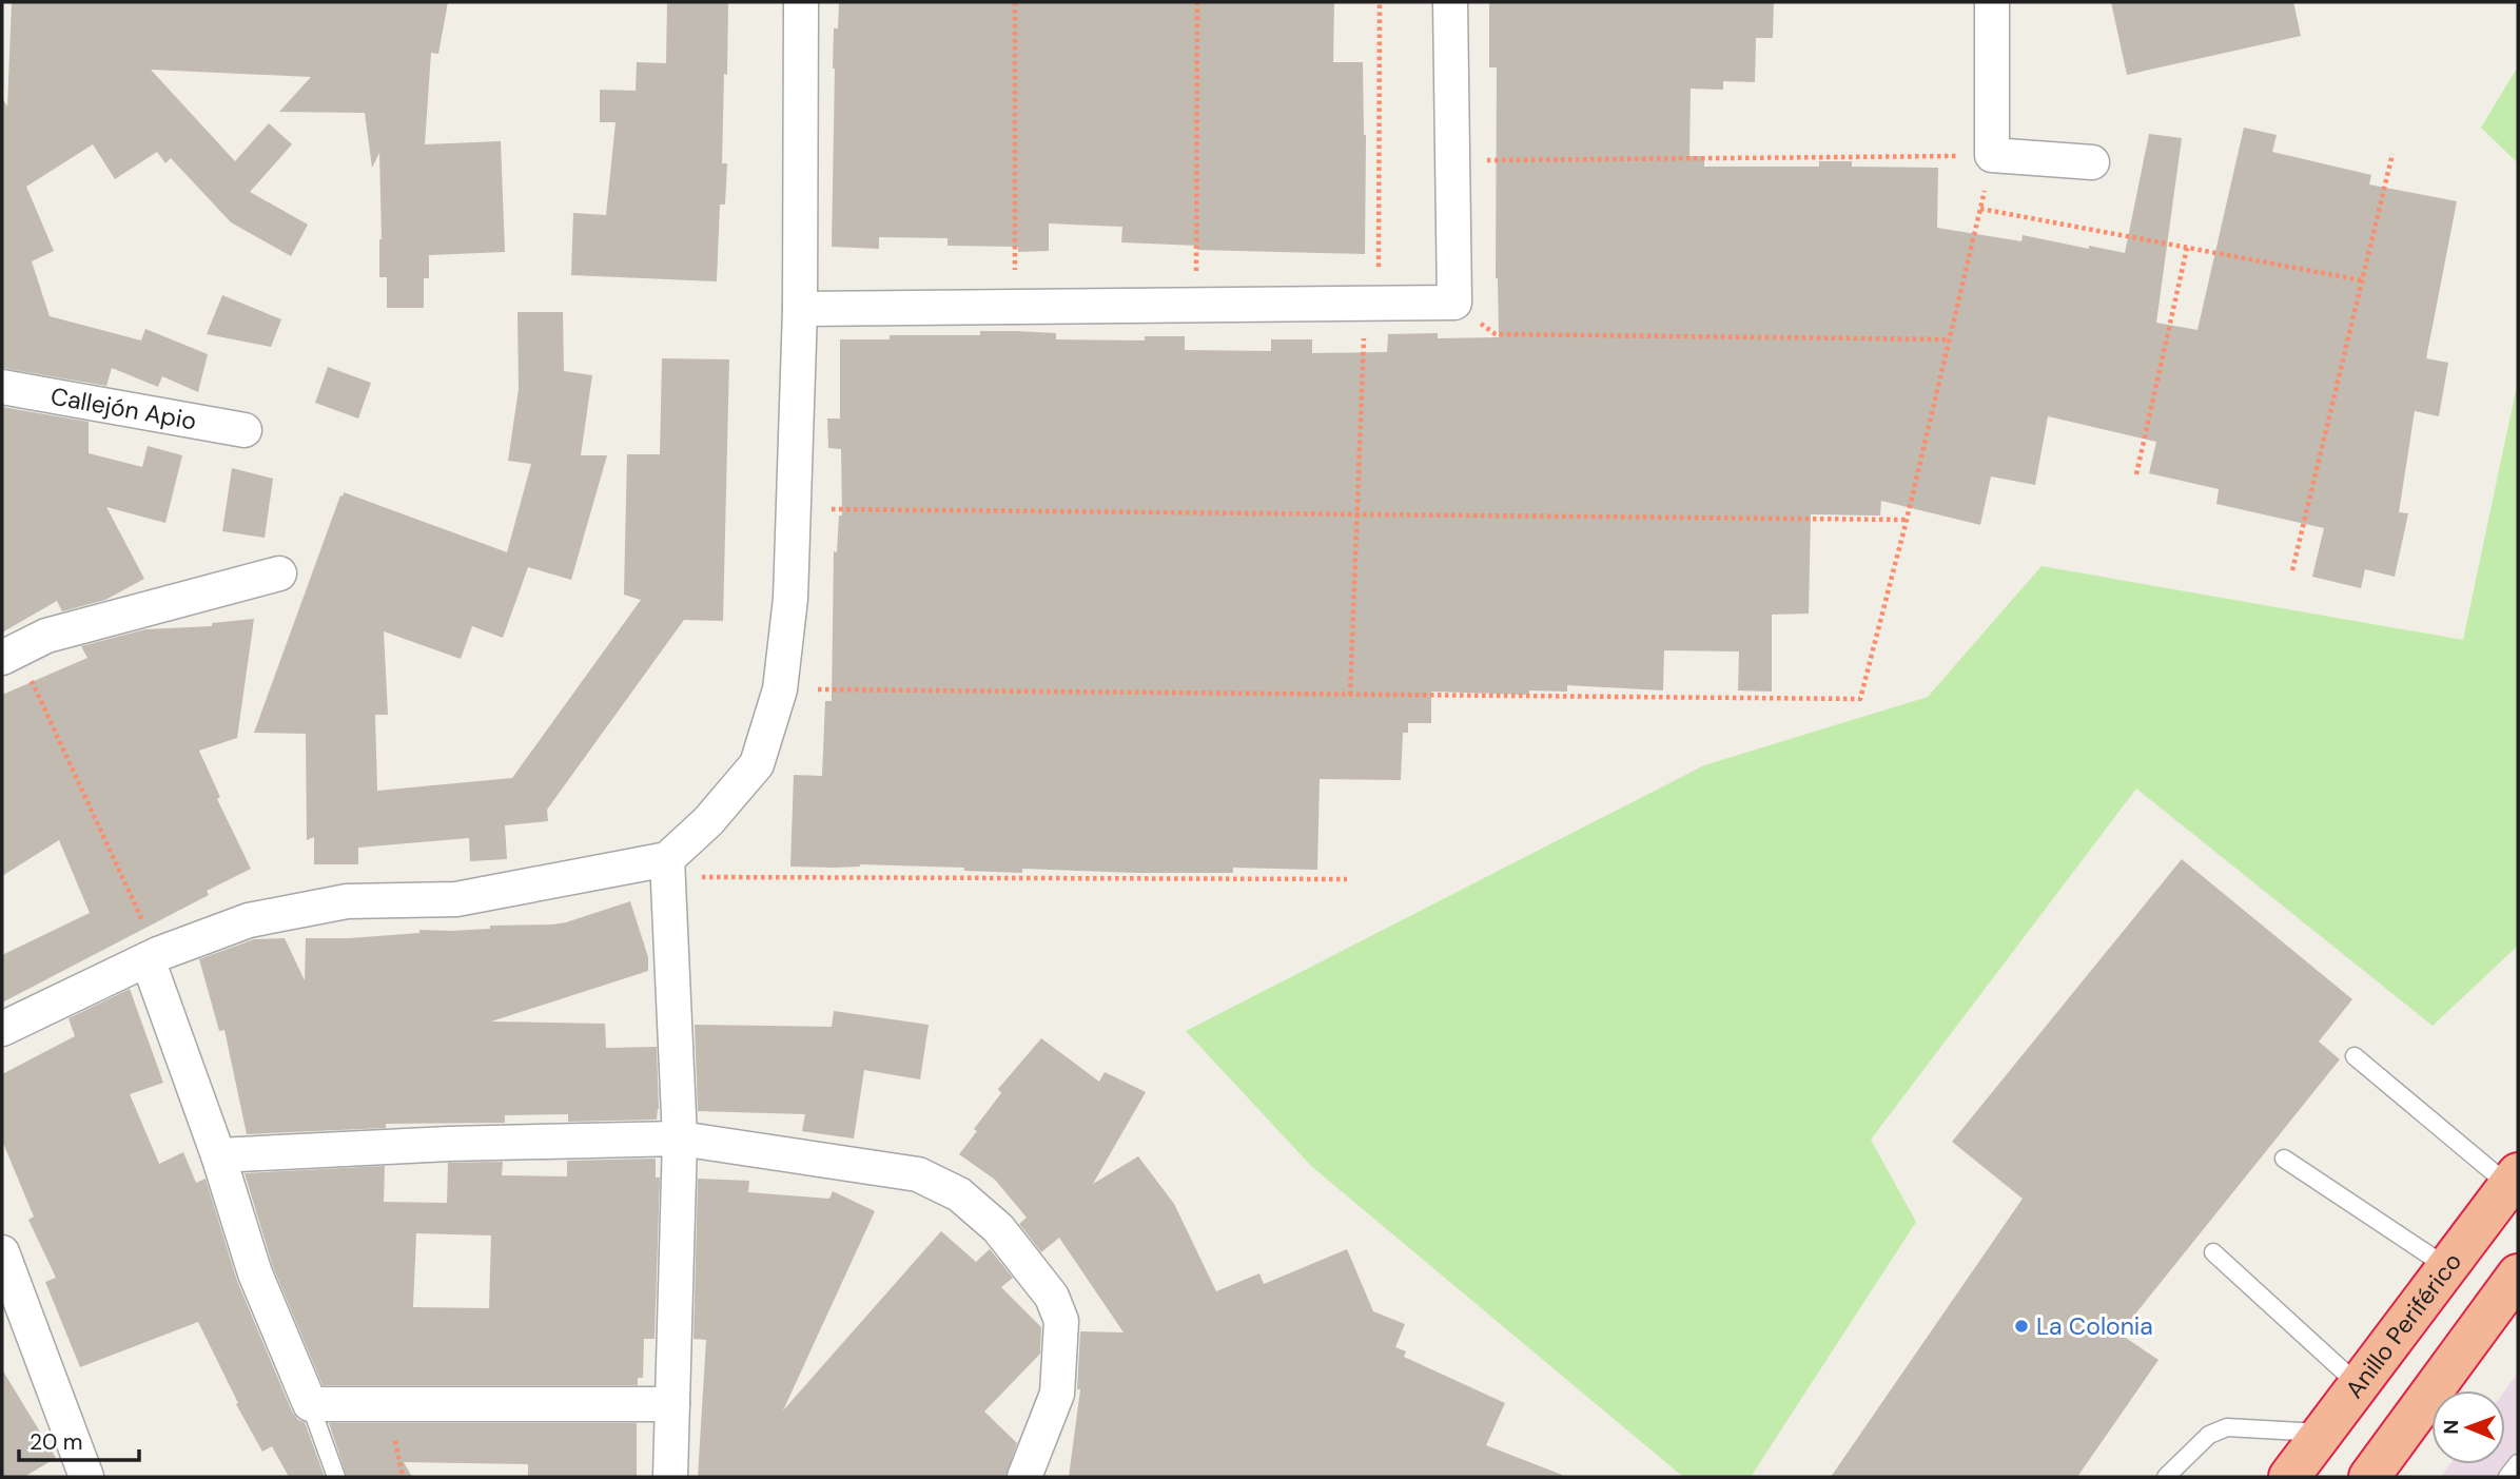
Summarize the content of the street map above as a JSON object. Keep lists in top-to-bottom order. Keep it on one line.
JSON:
{"streets":{"highway":["Anillo Periférico"],"street":["Callejón Apio"]},"places":["La Colonia"],"scale_bar":"20 m","north":"left"}
